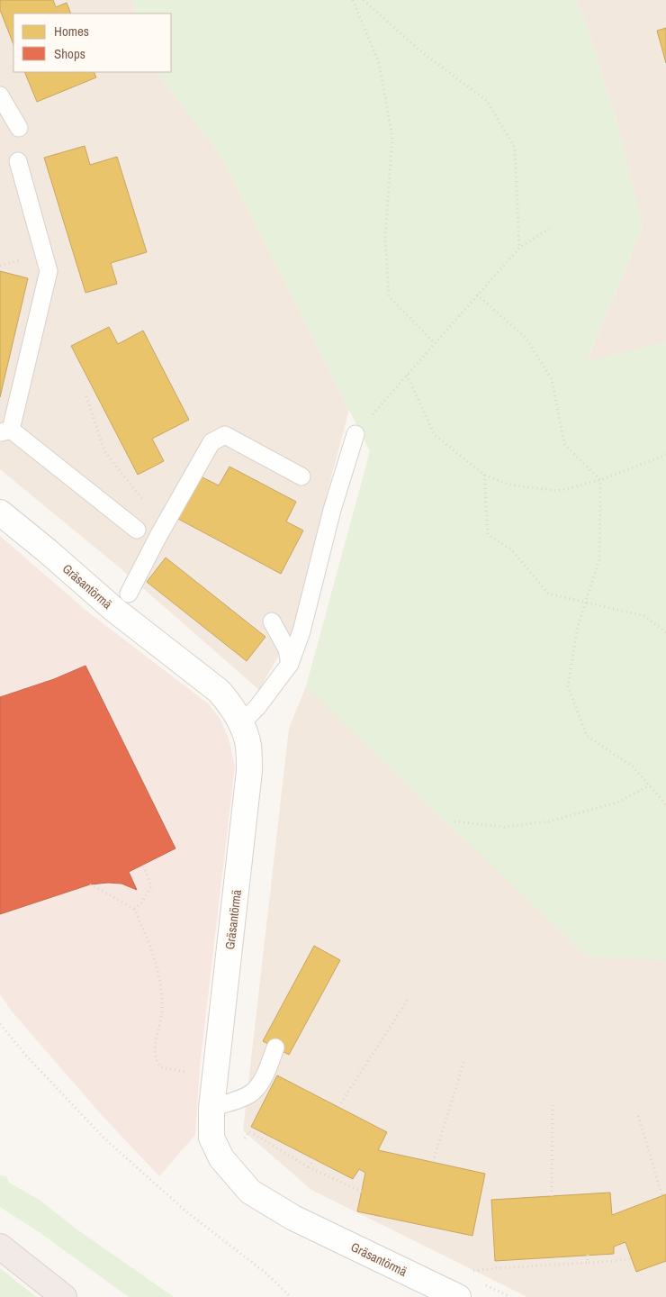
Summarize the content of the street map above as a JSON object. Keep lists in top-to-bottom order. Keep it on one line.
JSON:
{"streets":{"street":["Gräsantörmä"]},"legend":["Homes","Shops"]}
